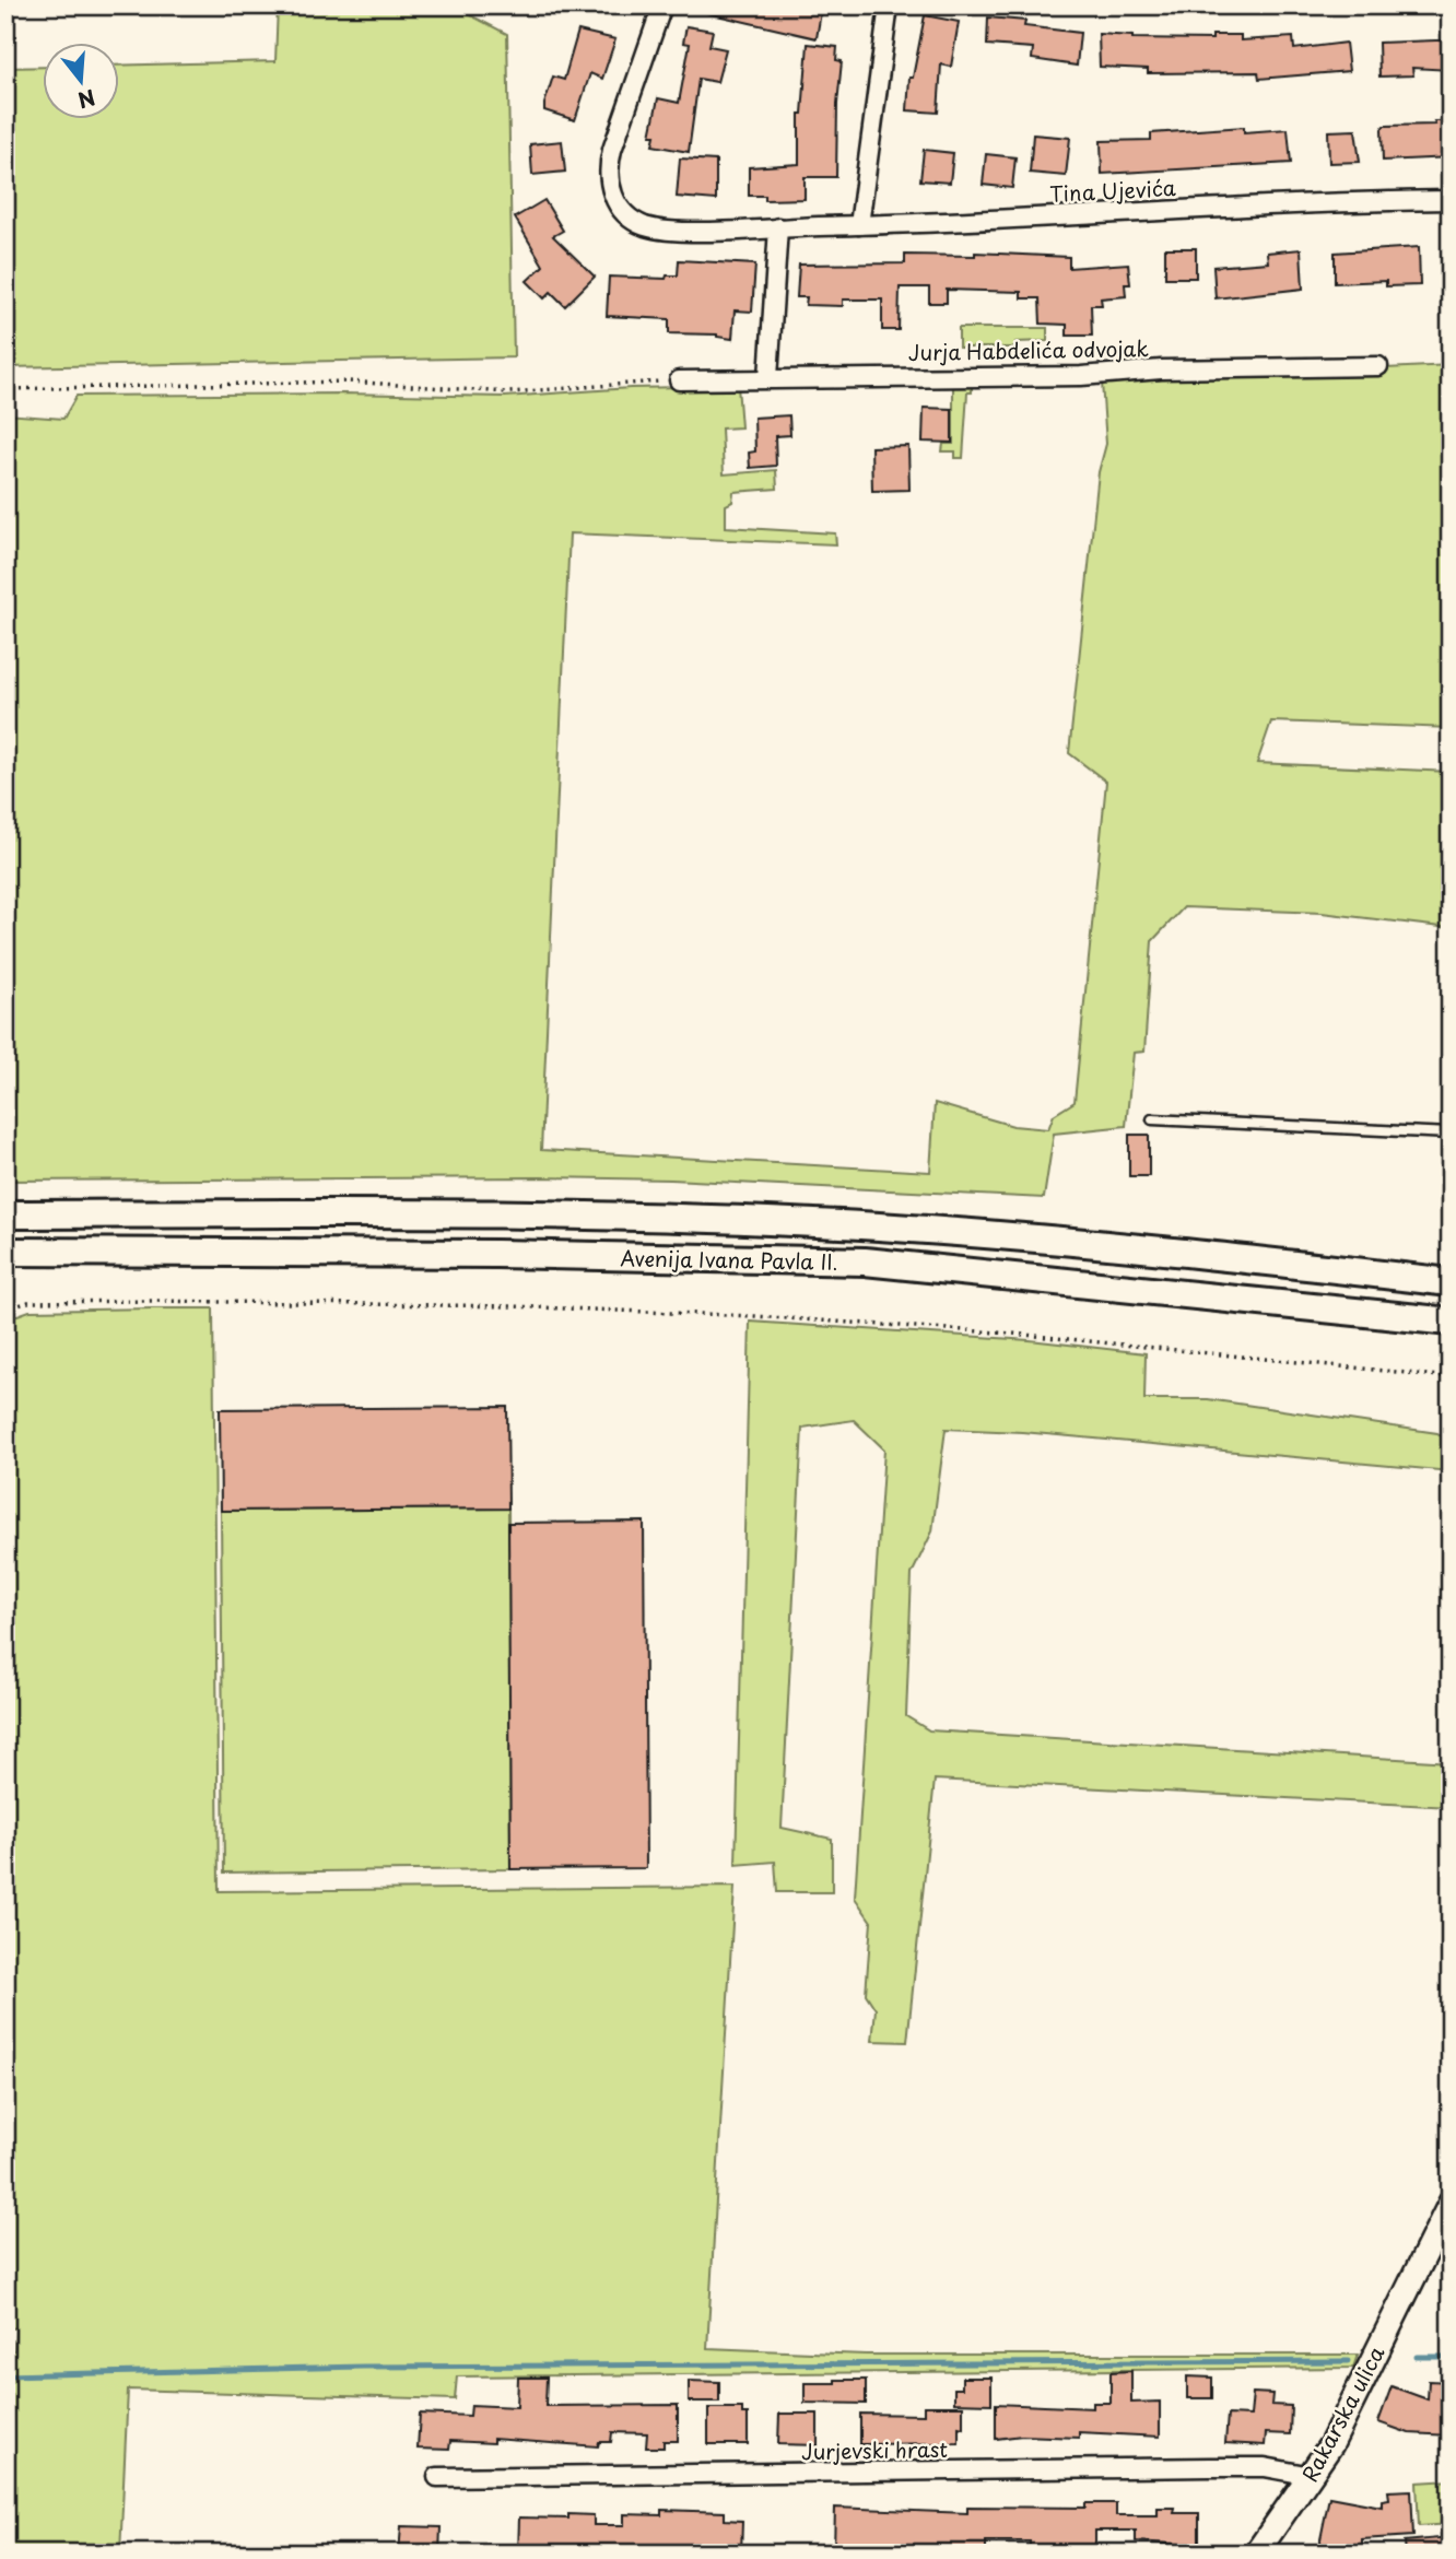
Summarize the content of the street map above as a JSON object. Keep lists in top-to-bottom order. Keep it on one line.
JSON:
{"streets":{"main road":["Avenija Ivana Pavla II.","Rakarska ulica"],"street":["Tina Ujevića","Jurja Habdelića odvojak","Jurjevski hrast"]},"crossings":[["Rakarska ulica","Jurjevski hrast"]],"north":"bottom"}
